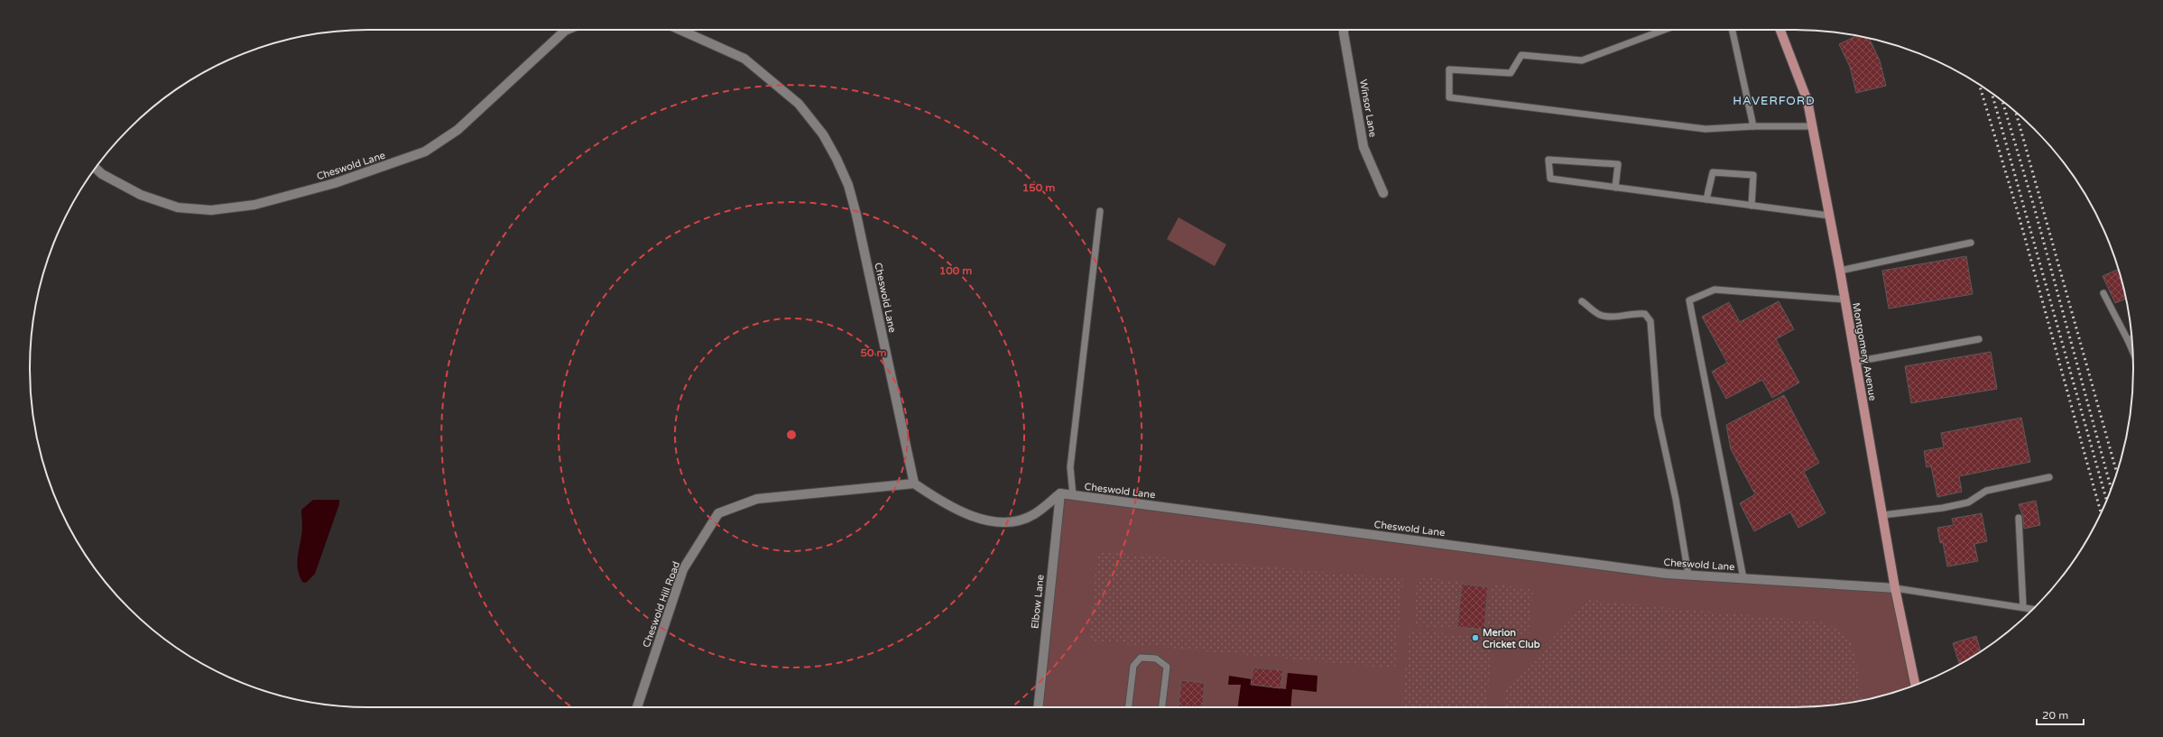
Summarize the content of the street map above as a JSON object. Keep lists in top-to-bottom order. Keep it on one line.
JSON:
{"streets":{"main road":["Montgomery Avenue"],"street":["Winsor Lane","Cheswold Lane","Elbow Lane","Cheswold Hill Road"]},"crossings":[["Cheswold Lane","Montgomery Avenue"],["Cheswold Lane","Elbow Lane"],["Cheswold Lane","Cheswold Hill Road"]],"districts":["HAVERFORD"],"places":["Merion Cricket Club"],"scale_bar":"20 m","rings":["150 m","100 m","50 m"]}
